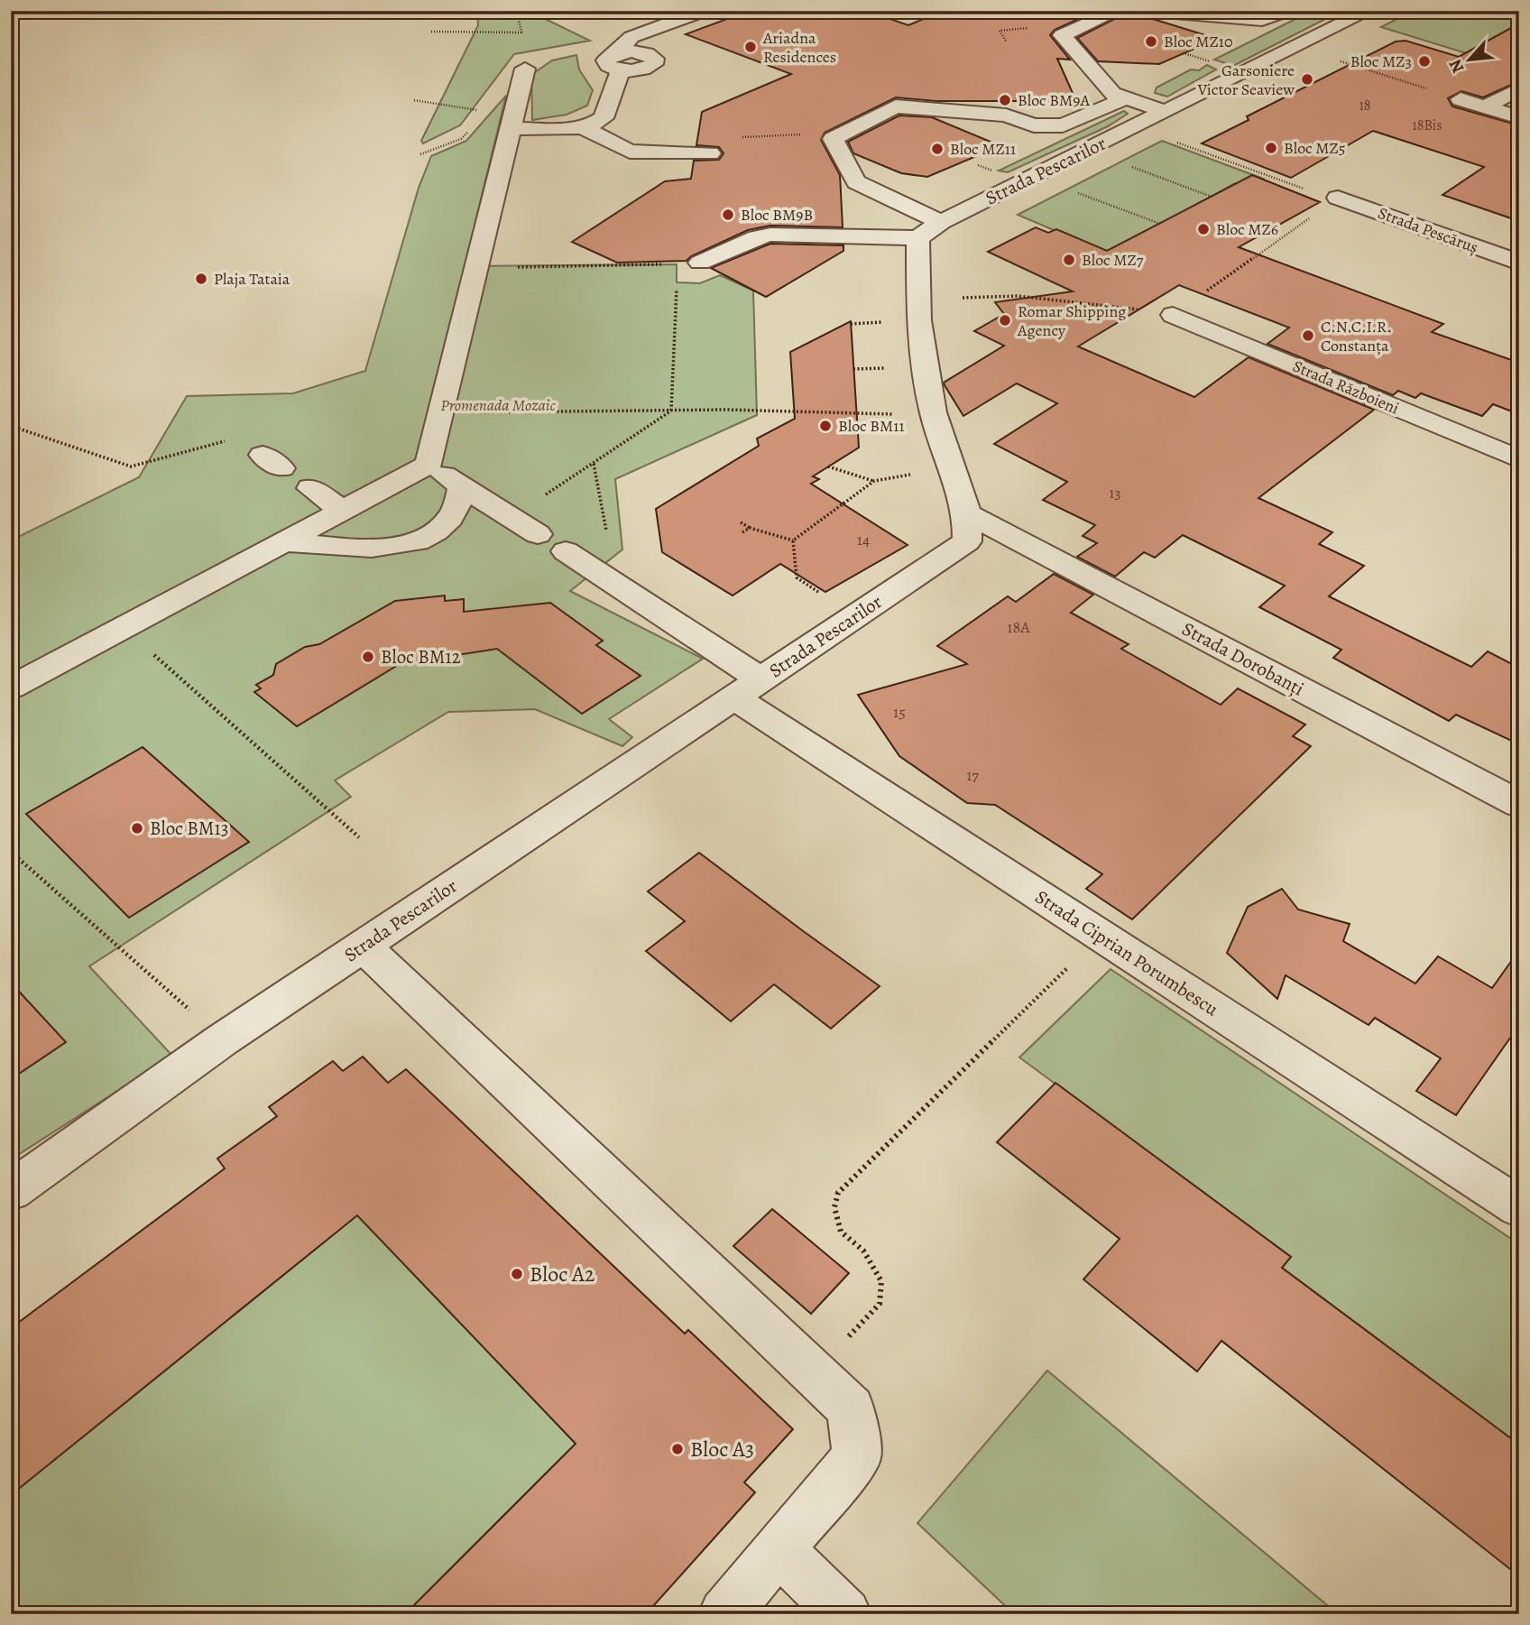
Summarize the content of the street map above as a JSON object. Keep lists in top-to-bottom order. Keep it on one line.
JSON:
{"streets":{"street":["Strada Pescarilor","Strada Pescăruș","Strada Războieni","Strada Dorobanți","Strada Ciprian Porumbescu"]},"crossings":[["Strada Pescarilor","Strada Dorobanți"],["Strada Pescarilor","Strada Ciprian Porumbescu"]],"parks":["Promenada Mozaic"],"places":["Bloc MZ10","Ariadna Residences","Bloc MZ3","Garsoniere Victor Seaview","Bloc BM9A","Bloc MZ5","Bloc MZ11","Bloc BM9B","Bloc MZ6","Bloc MZ7","Plaja Tataia","Romar Shipping Agency","C.N.C.I.R. Constanța","Bloc BM11","Bloc BM12","Bloc BM13","Bloc A2","Bloc A3"],"house_numbers":["18","18Bis","13","14","18A","15","17"],"north":"bottom left"}
